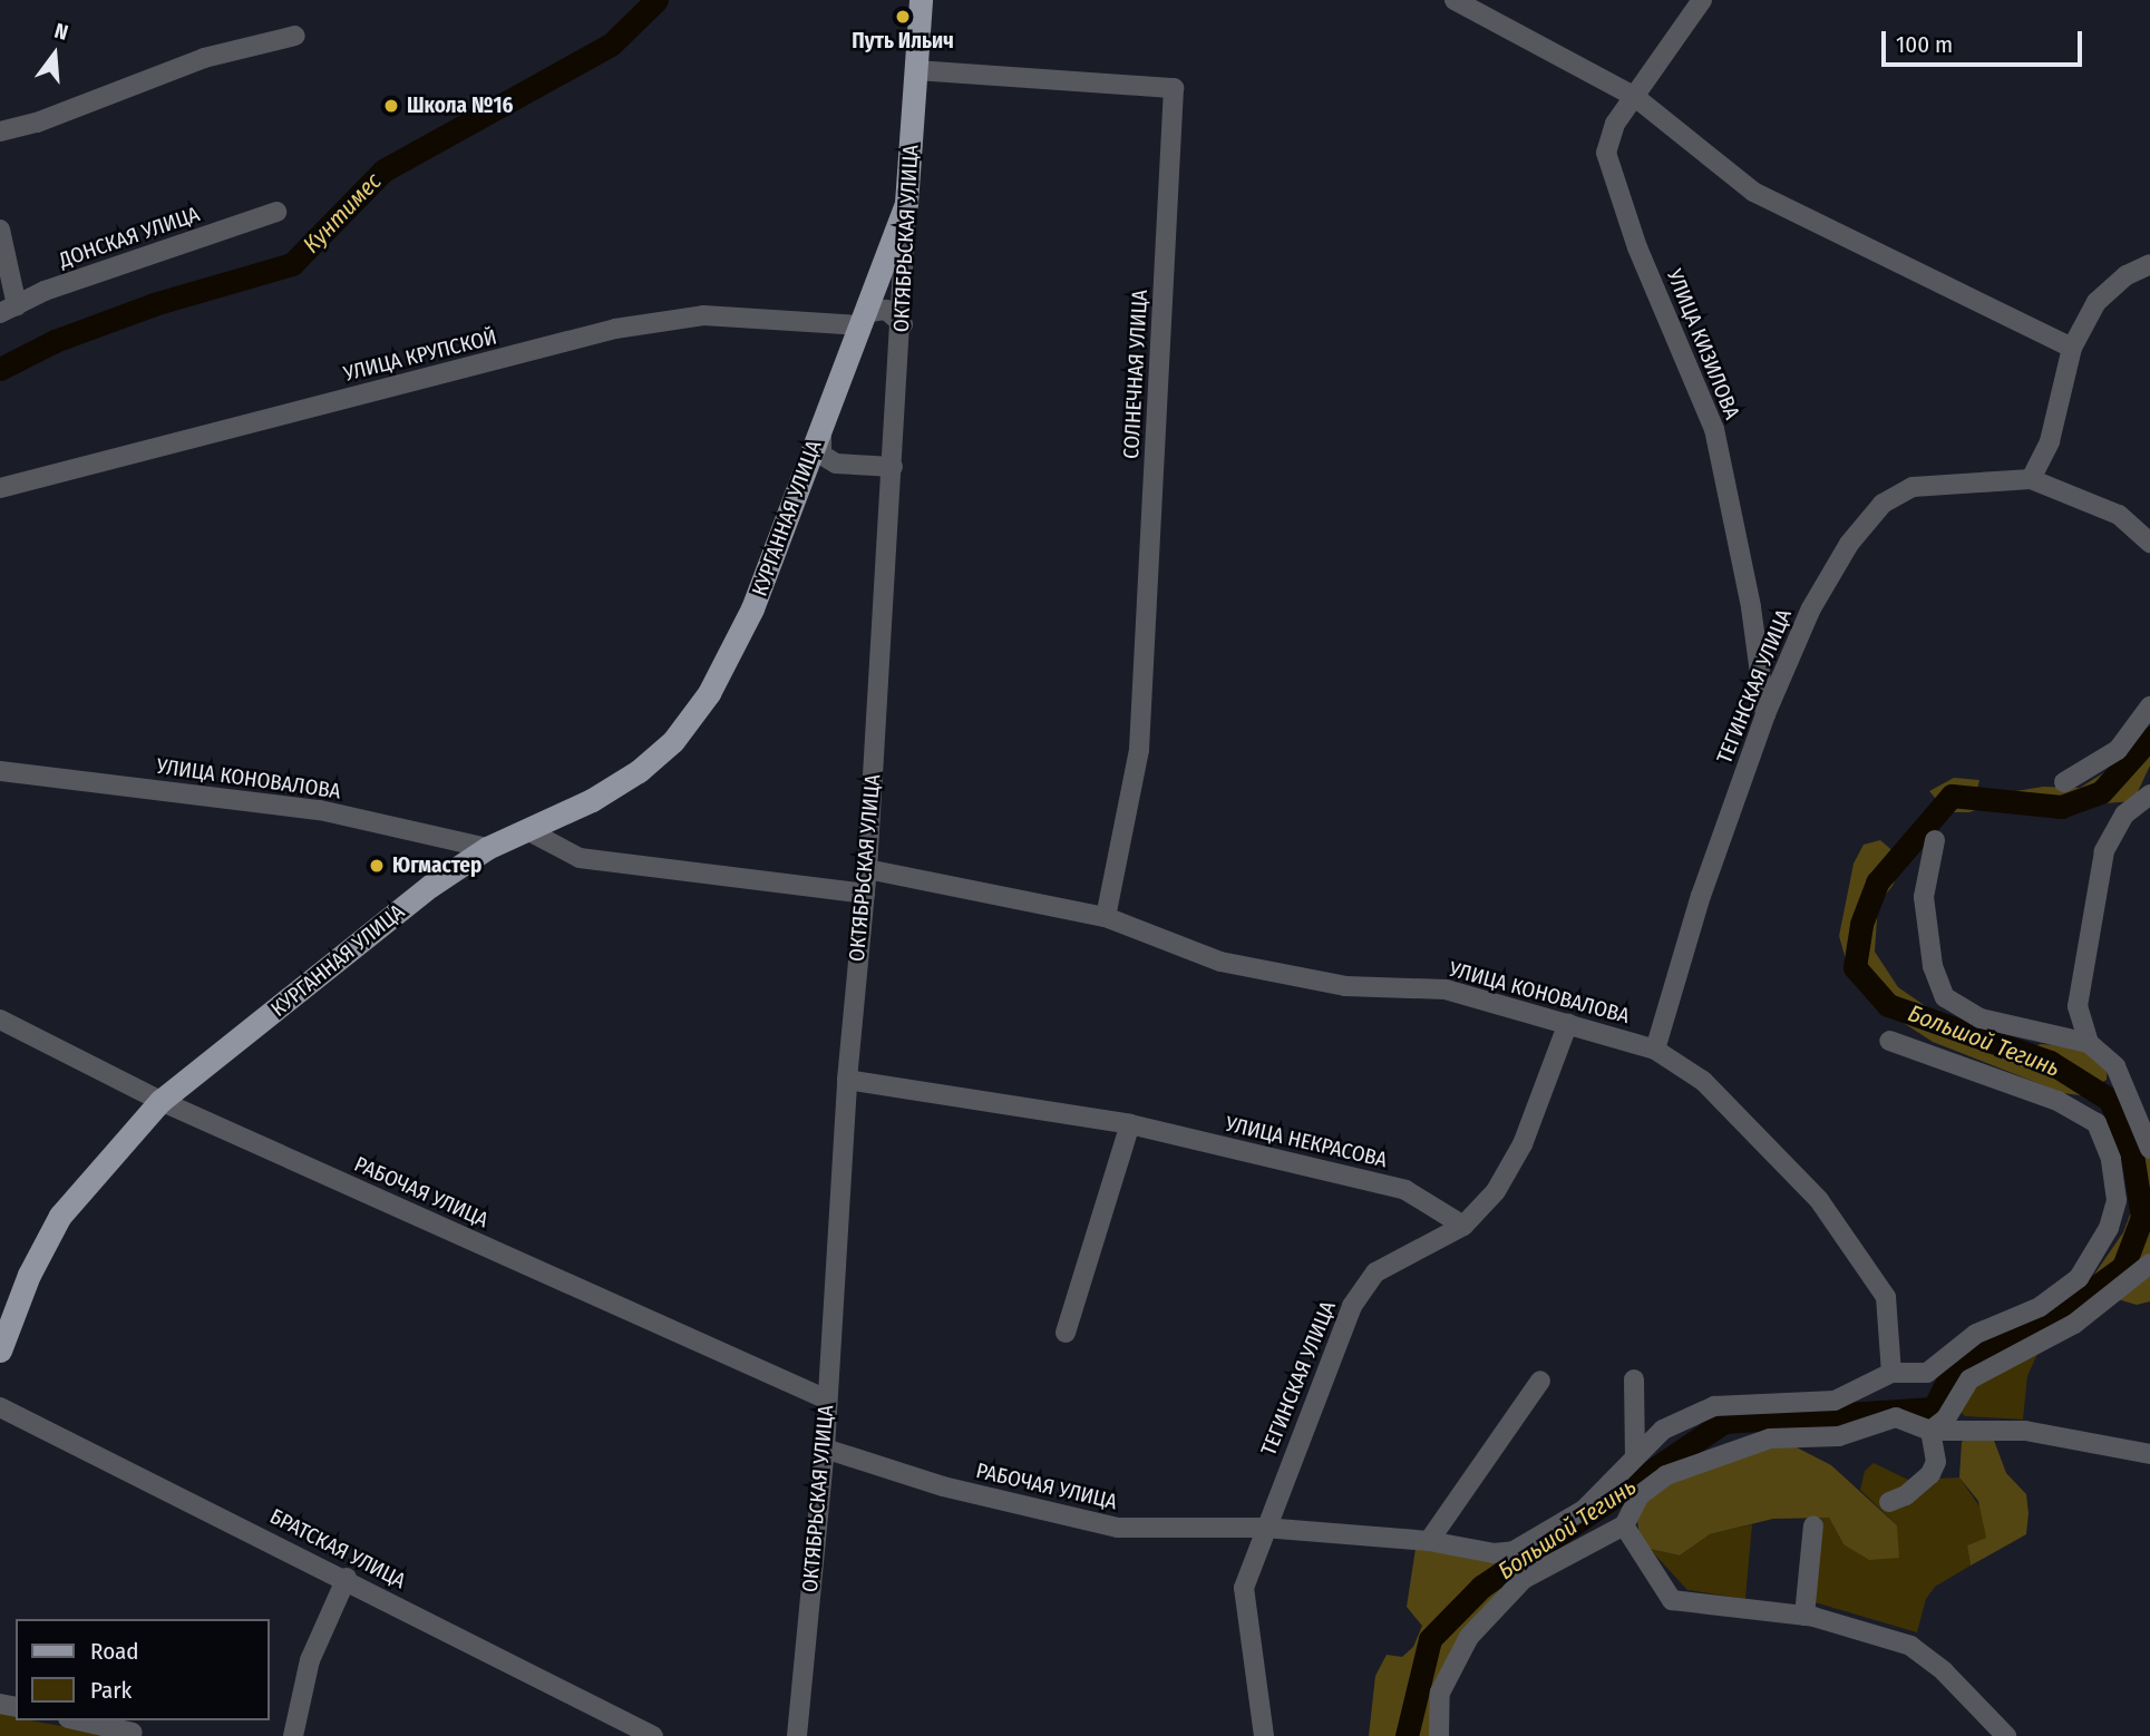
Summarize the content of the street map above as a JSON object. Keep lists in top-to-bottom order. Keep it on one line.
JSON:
{"streets":{"main road":["ОКТЯБРЬСКАЯ УЛИЦА","КУРГАННАЯ УЛИЦА"],"street":["ДОНСКАЯ УЛИЦА","УЛИЦА КИЗИЛОВА","УЛИЦА КРУПСКОЙ","СОЛНЕЧНАЯ УЛИЦА","ТЕГИНСКАЯ УЛИЦА","УЛИЦА КОНОВАЛОВА","УЛИЦА НЕКРАСОВА","РАБОЧАЯ УЛИЦА","БРАТСКАЯ УЛИЦА"]},"crossings":[["ОКТЯБРЬСКАЯ УЛИЦА","УЛИЦА КРУПСКОЙ"],["ОКТЯБРЬСКАЯ УЛИЦА","СОЛНЕЧНАЯ УЛИЦА"],["ОКТЯБРЬСКАЯ УЛИЦА","КУРГАННАЯ УЛИЦА"],["ОКТЯБРЬСКАЯ УЛИЦА","УЛИЦА КОНОВАЛОВА"],["ОКТЯБРЬСКАЯ УЛИЦА","УЛИЦА НЕКРАСОВА"],["ОКТЯБРЬСКАЯ УЛИЦА","РАБОЧАЯ УЛИЦА"],["УЛИЦА КИЗИЛОВА","ТЕГИНСКАЯ УЛИЦА"],["УЛИЦА КРУПСКОЙ","КУРГАННАЯ УЛИЦА"],["СОЛНЕЧНАЯ УЛИЦА","УЛИЦА КОНОВАЛОВА"],["КУРГАННАЯ УЛИЦА","УЛИЦА КОНОВАЛОВА"],["КУРГАННАЯ УЛИЦА","РАБОЧАЯ УЛИЦА"],["ТЕГИНСКАЯ УЛИЦА","УЛИЦА КОНОВАЛОВА"],["ТЕГИНСКАЯ УЛИЦА","УЛИЦА НЕКРАСОВА"],["ТЕГИНСКАЯ УЛИЦА","РАБОЧАЯ УЛИЦА"]],"water":["Кунтимес","Большой Тегинь"],"places":["Путь Ильич","Школа №16","Югмастер"],"legend":["Road","Park"],"scale_bar":"100 m","north":"top"}
